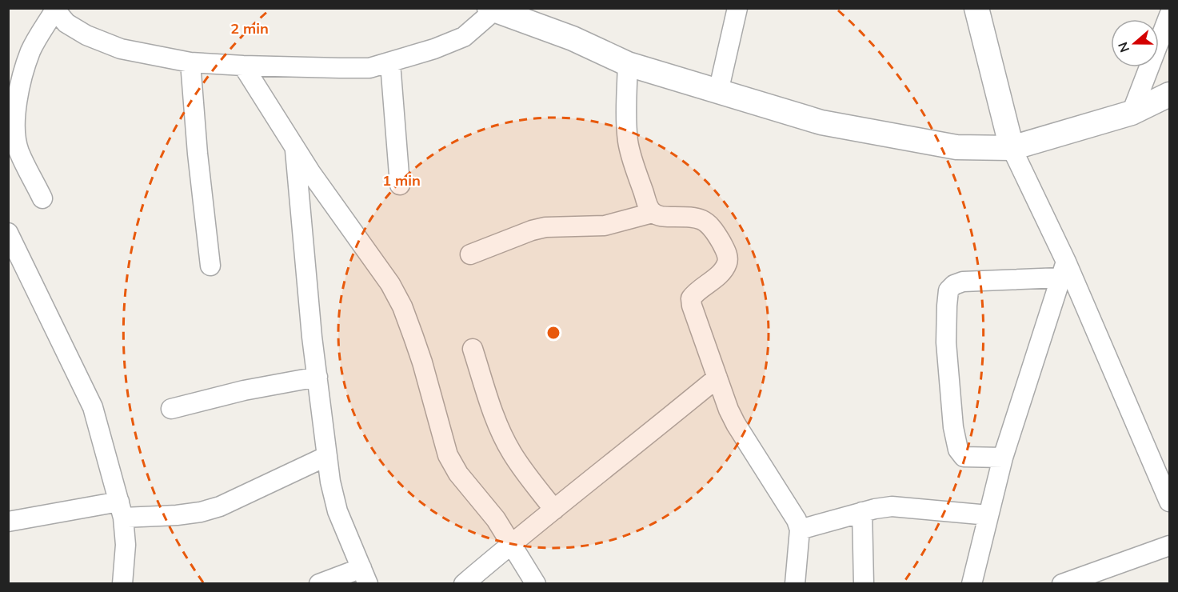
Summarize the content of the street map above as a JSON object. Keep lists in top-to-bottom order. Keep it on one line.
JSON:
{"north":"left","rings":["2 min","1 min"]}
